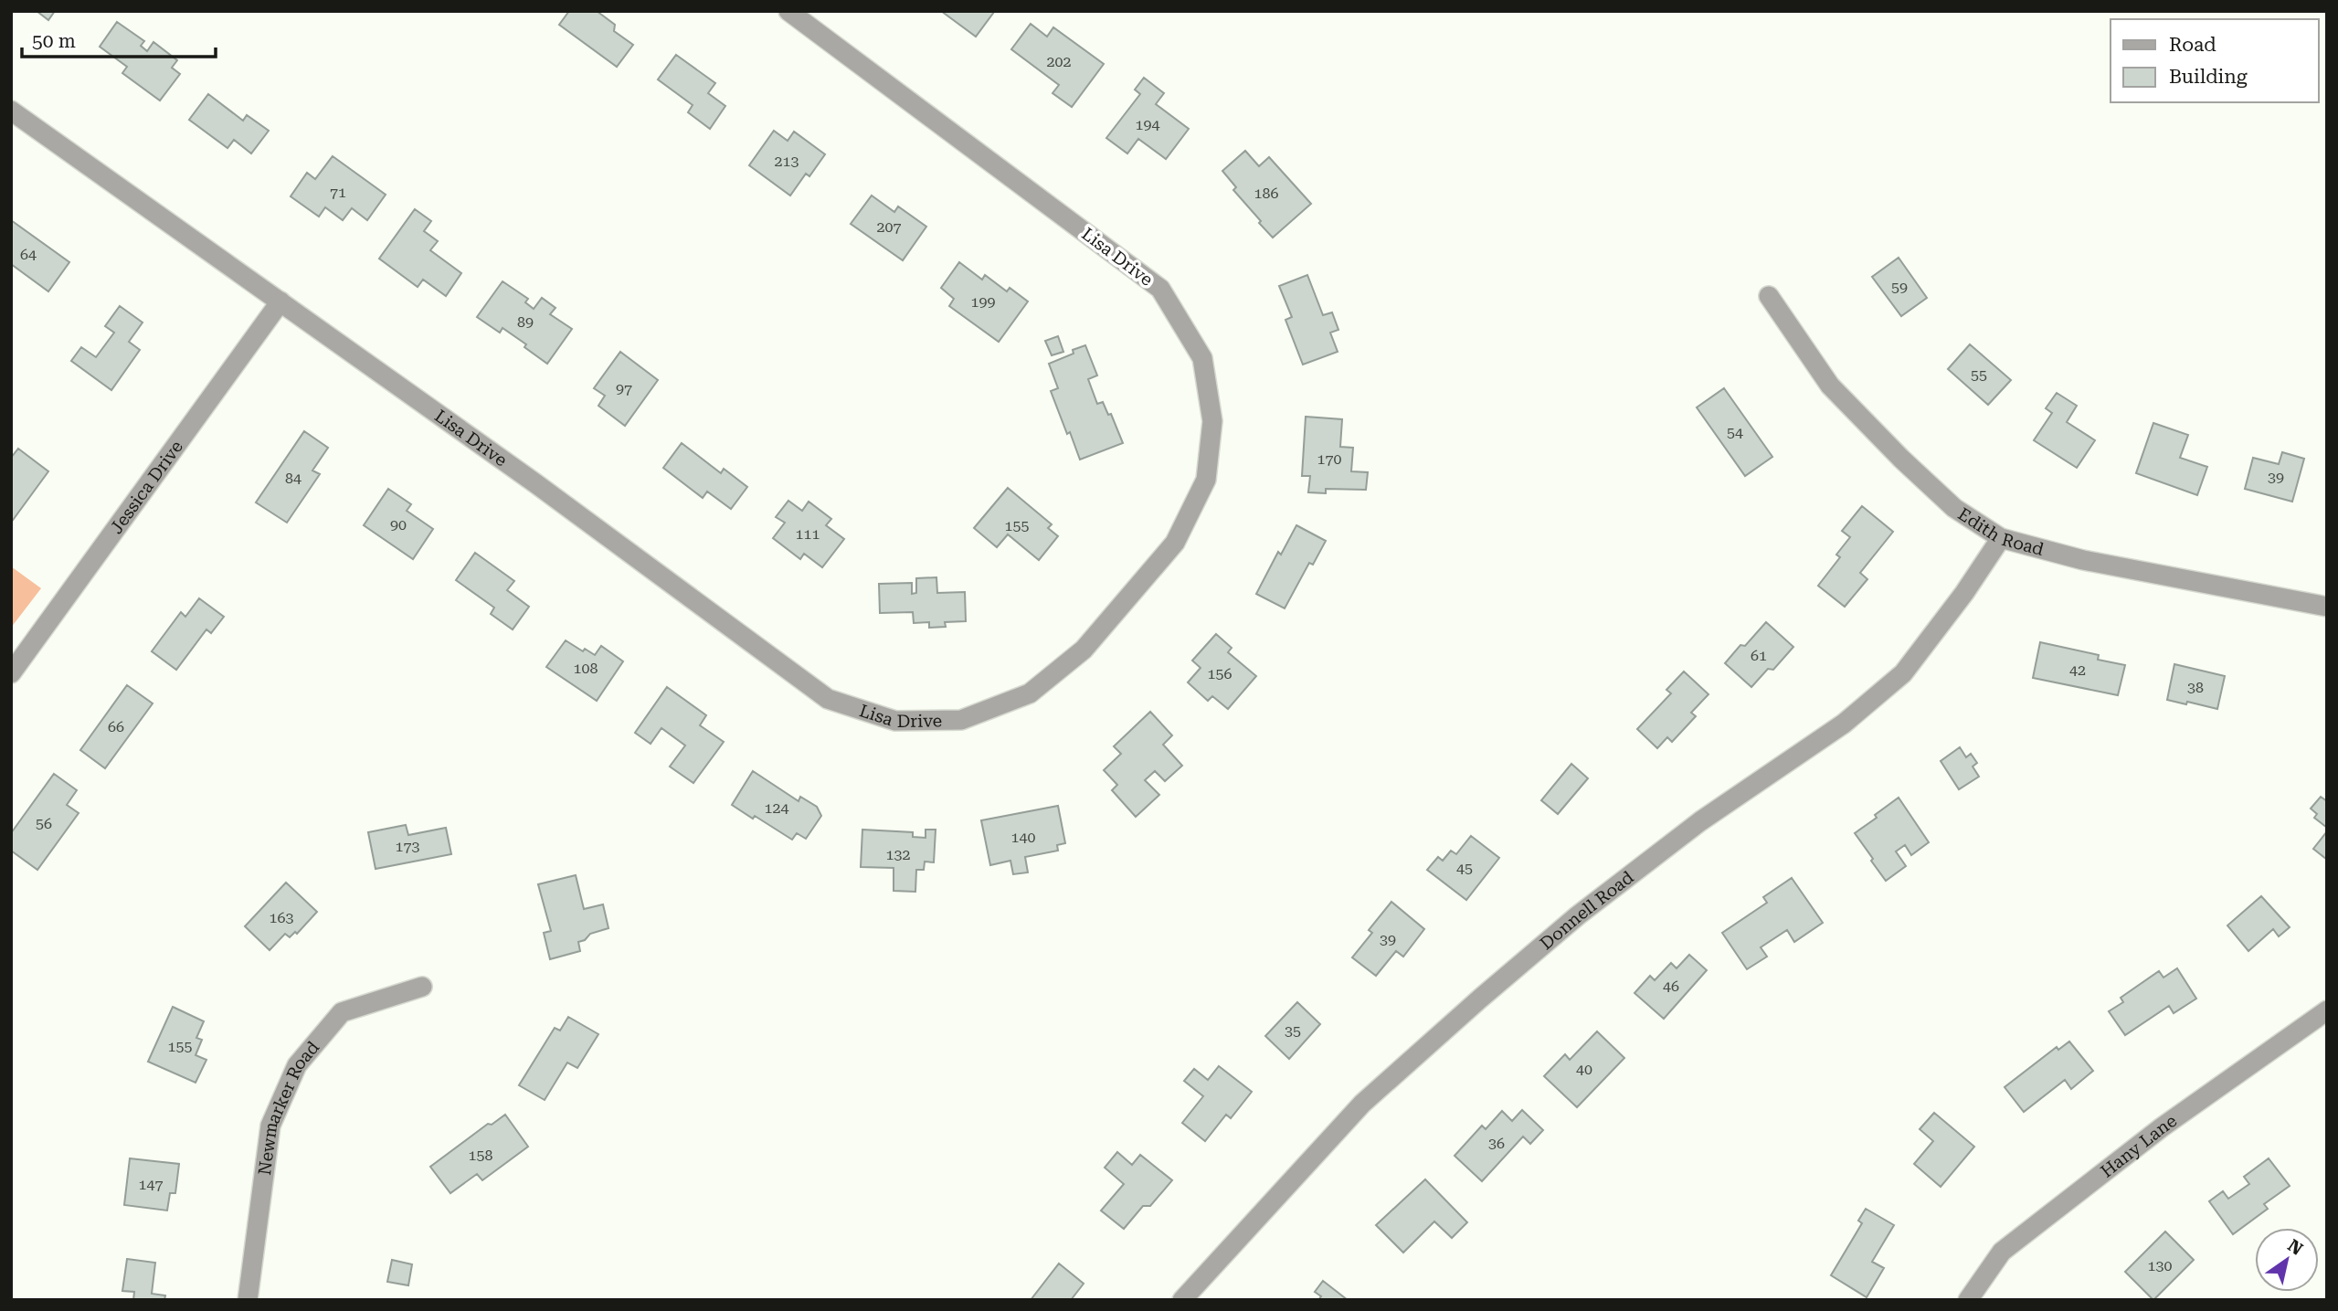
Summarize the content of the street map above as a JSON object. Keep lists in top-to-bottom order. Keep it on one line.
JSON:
{"streets":{"street":["Lisa Drive","Jessica Drive","Edith Road","Donnell Road","Newmarker Road","Hany Lane"]},"crossings":[["Lisa Drive","Jessica Drive"],["Edith Road","Donnell Road"]],"house_numbers":["202","194","213","71","186","207","64","59","199","89","55","97","54","170","39","84","90","155","111","61","108","42","156","38","66","124","56","140","173","132","45","163","39","46","35","155","40","36","158","147","130"],"legend":["Road","Building"],"scale_bar":"50 m","north":"top right"}
